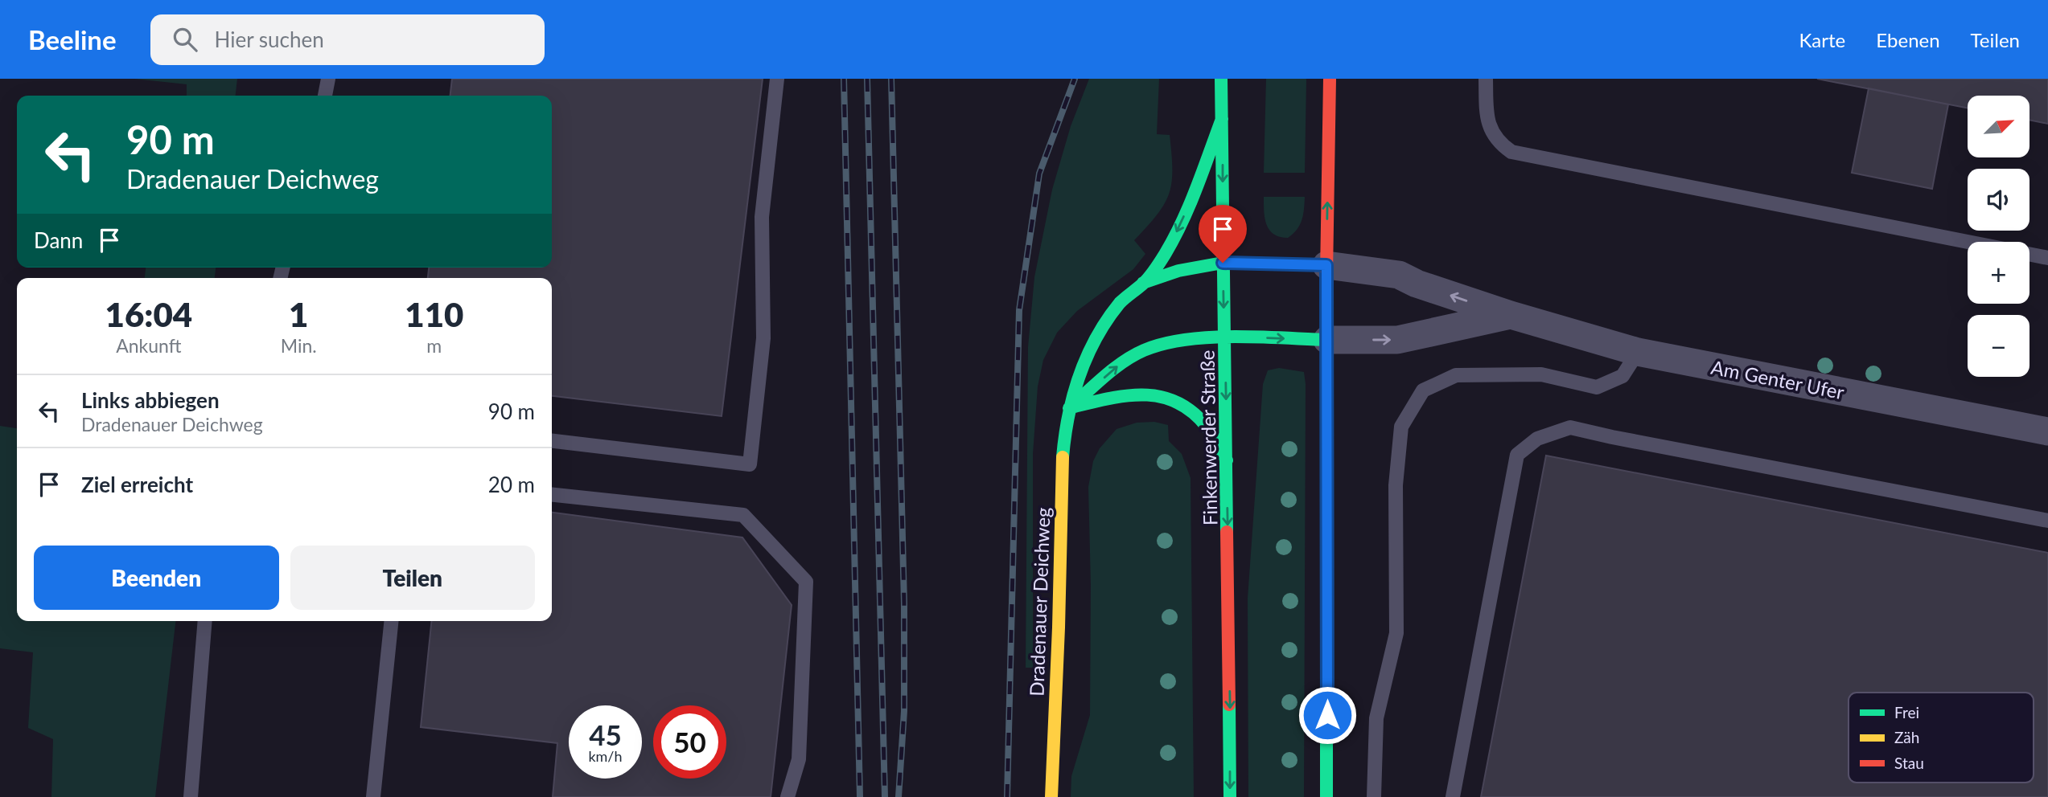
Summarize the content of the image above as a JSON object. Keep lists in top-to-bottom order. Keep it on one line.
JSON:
{"streets":{"main road":["Finkenwerder Straße","Dradenauer Deichweg"],"street":["Am Genter Ufer"]},"crossings":[["Am Genter Ufer","Dradenauer Deichweg"],["Finkenwerder Straße","Dradenauer Deichweg"]],"legend":["Frei","Zäh","Stau"],"north":"top right","page":{"header":"Beeline","search":"Hier suchen","nav":["Karte","Ebenen","Teilen"],"map_buttons":["+","−"],"turn":["90 m","Dradenauer Deichweg"],"then":"Dann","eta":["16:04","Ankunft","1","Min.","110","m"],"list":[{"name":"Links abbiegen","note":"Dradenauer Deichweg","value":"90 m"},{"name":"Ziel erreicht","value":"20 m"}],"buttons":["Beenden","Teilen"],"speed":"45 km/h","limit":"50"}}
